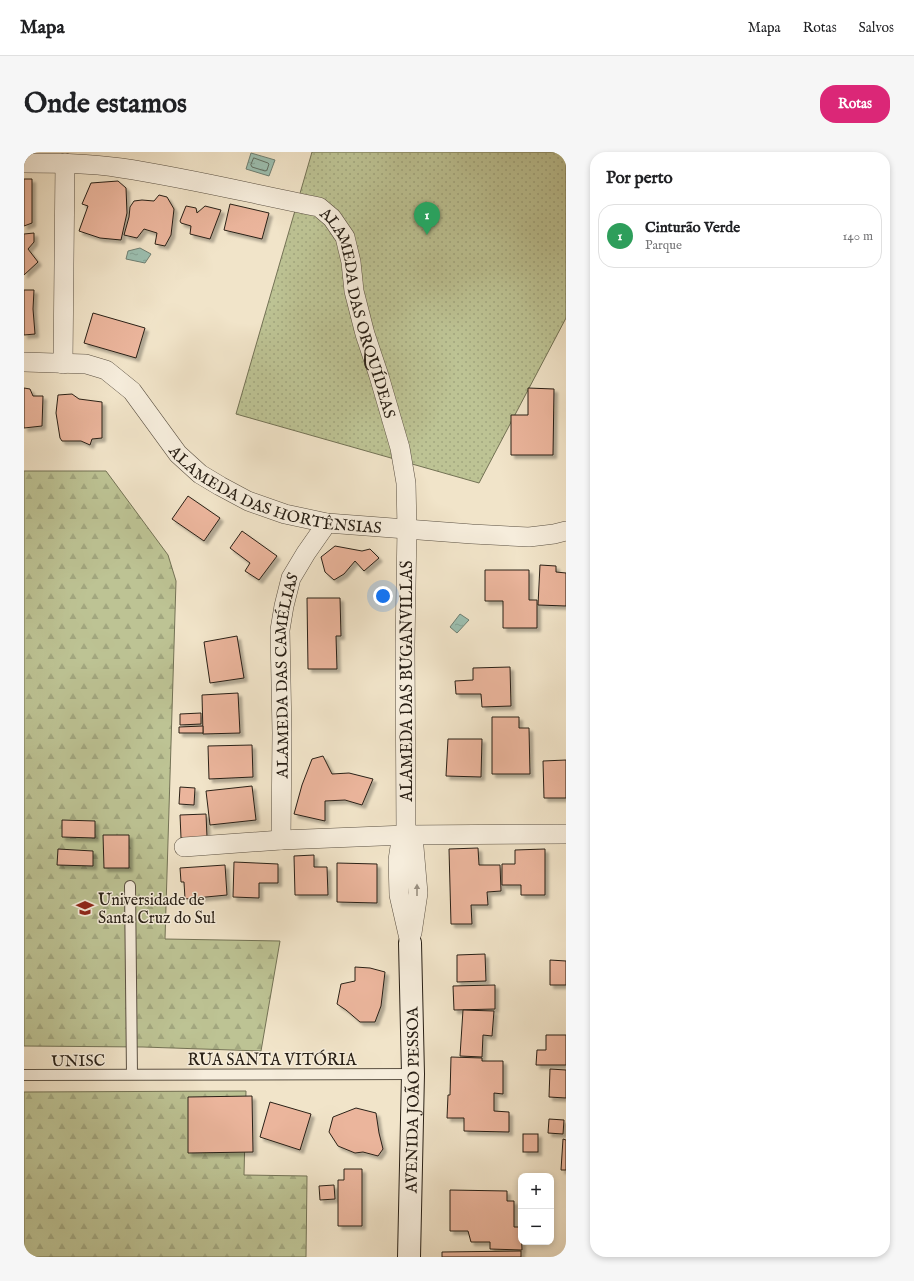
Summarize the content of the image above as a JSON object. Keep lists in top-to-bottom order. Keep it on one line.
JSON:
{"streets":{"street":["ALAMEDA DAS ORQUÍDEAS","ALAMEDA DAS HORTÊNSIAS","ALAMEDA DAS CAMÉLIAS","ALAMEDA DAS BUGANVILLAS","AVENIDA JOÃO PESSOA"],"lane":["RUA SANTA VITÓRIA","UNISC"]},"crossings":[["ALAMEDA DAS ORQUÍDEAS","ALAMEDA DAS HORTÊNSIAS"],["ALAMEDA DAS ORQUÍDEAS","ALAMEDA DAS BUGANVILLAS"],["ALAMEDA DAS HORTÊNSIAS","ALAMEDA DAS CAMÉLIAS"],["ALAMEDA DAS HORTÊNSIAS","ALAMEDA DAS BUGANVILLAS"],["ALAMEDA DAS BUGANVILLAS","AVENIDA JOÃO PESSOA"],["RUA SANTA VITÓRIA","UNISC"],["RUA SANTA VITÓRIA","AVENIDA JOÃO PESSOA"]],"places":{"school or university":["Universidade de Santa Cruz do Sul"]},"page":{"header":"Mapa","nav":["Mapa","Rotas","Salvos"],"buttons":"Rotas","title":"Onde estamos","heading":"Por perto","pins":"1","list":[{"mark":"1","name":"Cinturão Verde","note":"Parque","value":"140 m"}],"map_buttons":["+","−"]}}
